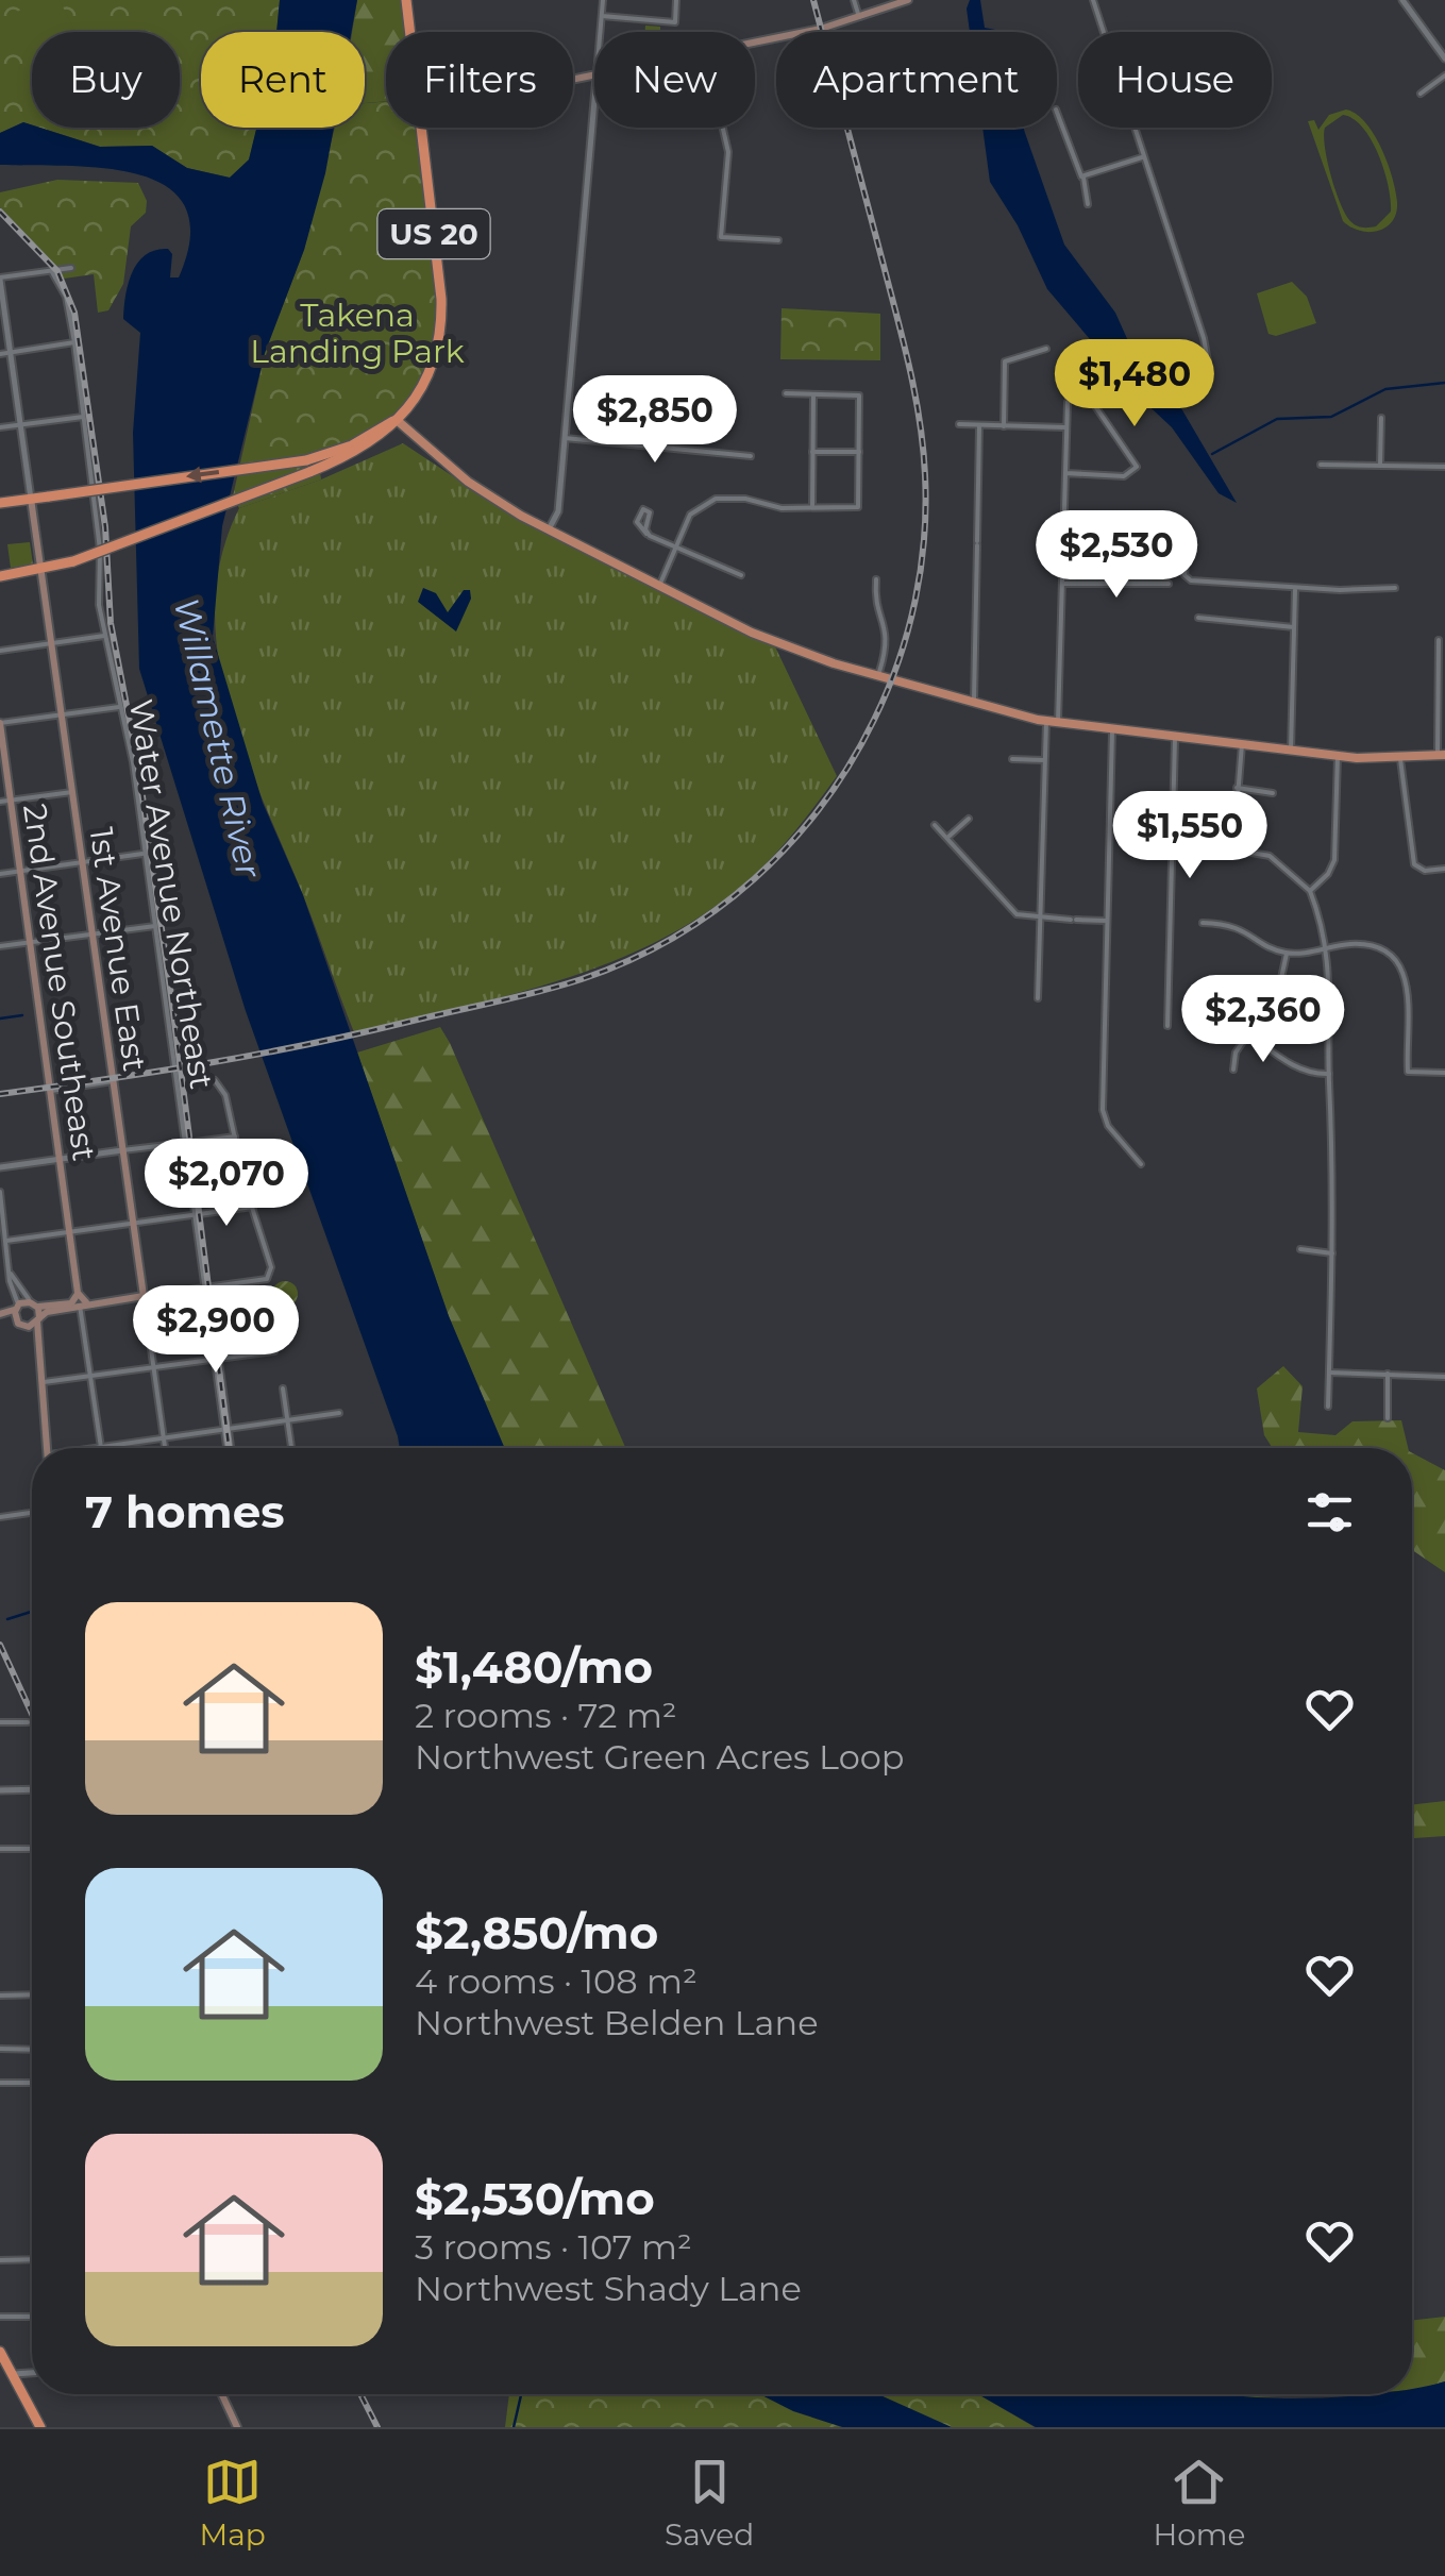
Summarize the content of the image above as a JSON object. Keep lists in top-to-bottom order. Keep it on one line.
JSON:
{"streets":{"highway":["US 20"],"main road":["1st Avenue East","2nd Avenue Southeast"],"street":["Water Avenue Northeast"]},"crossings":[["US 20","1st Avenue East"]],"water":["Willamette River"],"parks":["Takena Landing Park"],"page":{"chip":["Buy","Rent","Filters","New","Apartment","House"],"price":["$1,480","$2,850","$2,530","$1,550","$2,360","$2,070","$2,900"],"heading":"7 homes","list":[{"name":"$1,480/mo","note":"2 rooms · 72 m² · Northwest Green Acres Loop"},{"name":"$2,850/mo","note":"4 rooms · 108 m² · Northwest Belden Lane"},{"name":"$2,530/mo","note":"3 rooms · 107 m² · Northwest Shady Lane"}],"tabs":["Map","Saved","Home"]}}
